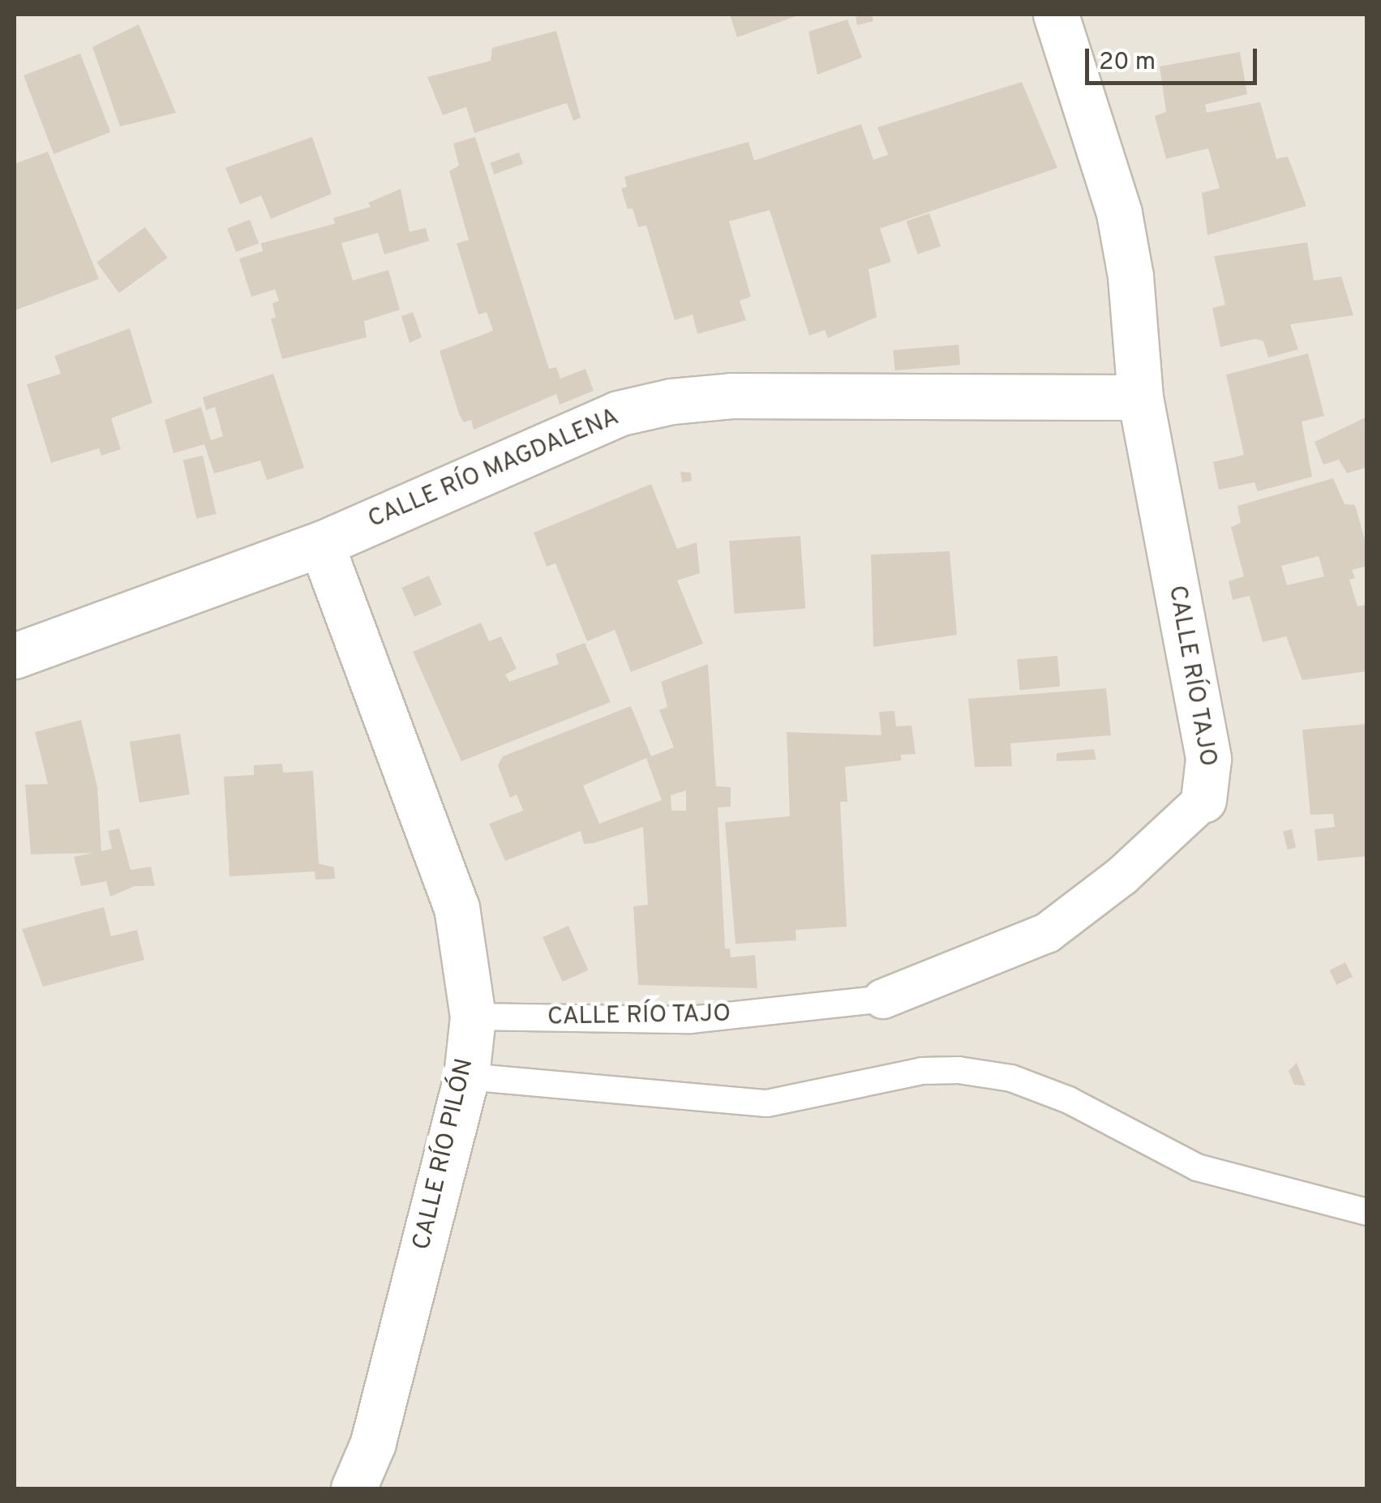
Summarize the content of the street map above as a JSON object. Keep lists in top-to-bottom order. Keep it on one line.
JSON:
{"streets":{"street":["CALLE RÍO MAGDALENA","CALLE RÍO TAJO","CALLE RÍO PILÓN"]},"crossings":[["CALLE RÍO MAGDALENA","CALLE RÍO TAJO"],["CALLE RÍO MAGDALENA","CALLE RÍO PILÓN"],["CALLE RÍO TAJO","CALLE RÍO PILÓN"]],"scale_bar":"20 m"}
